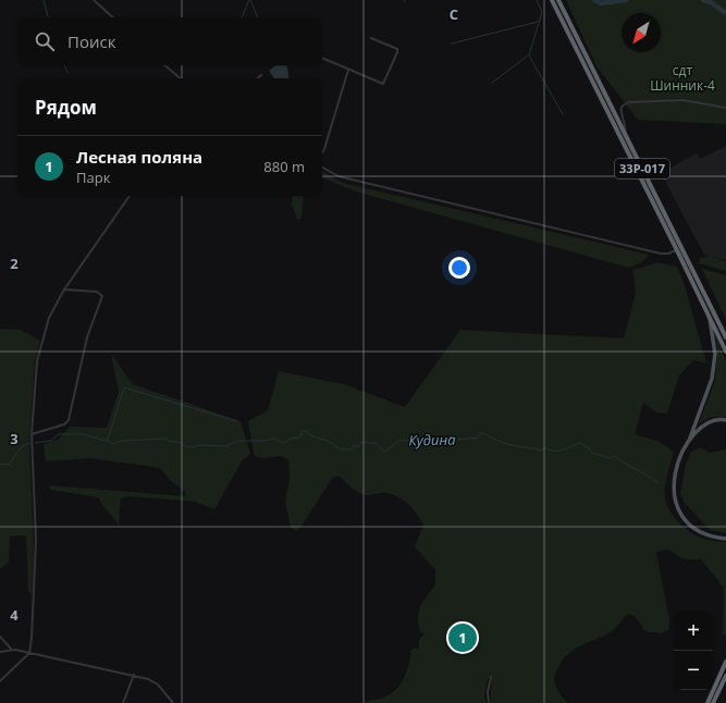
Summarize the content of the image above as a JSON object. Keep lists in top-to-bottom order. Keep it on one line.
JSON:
{"streets":{"highway":["33Р-017"]},"water":["Кудина"],"parks":["сдт Шинник-4"],"north":"bottom left","page":{"search":"Поиск","heading":"Рядом","list":[{"mark":"1","name":"Лесная поляна","note":"Парк","value":"880 m"}],"map_buttons":["+","−"],"pins":"1"},"grid":{"columns":["C"],"rows":["2","3","4"]}}
